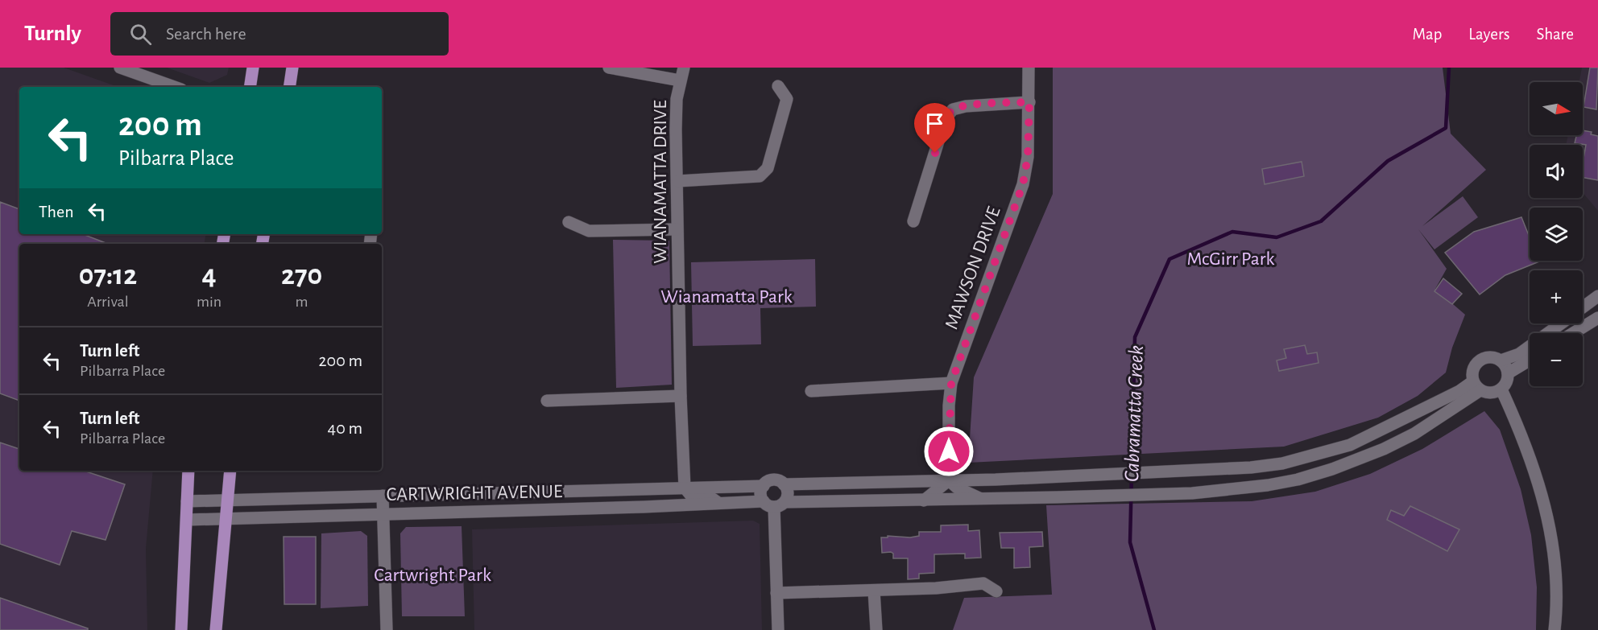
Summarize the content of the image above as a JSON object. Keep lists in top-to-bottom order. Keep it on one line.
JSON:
{"streets":{"street":["WIANAMATTA DRIVE","MAWSON DRIVE","CARTWRIGHT AVENUE"]},"crossings":[["WIANAMATTA DRIVE","CARTWRIGHT AVENUE"]],"water":["Cabramatta Creek"],"parks":["McGirr Park","Wianamatta Park","Cartwright Park"],"north":"right","page":{"header":"Turnly","search":"Search here","nav":["Map","Layers","Share"],"map_buttons":["+","−"],"turn":["200 m","Pilbarra Place"],"then":"Then","eta":["07:12","Arrival","4","min","270","m"],"list":[{"name":"Turn left","note":"Pilbarra Place","value":"200 m"},{"name":"Turn left","note":"Pilbarra Place","value":"40 m"}]}}
